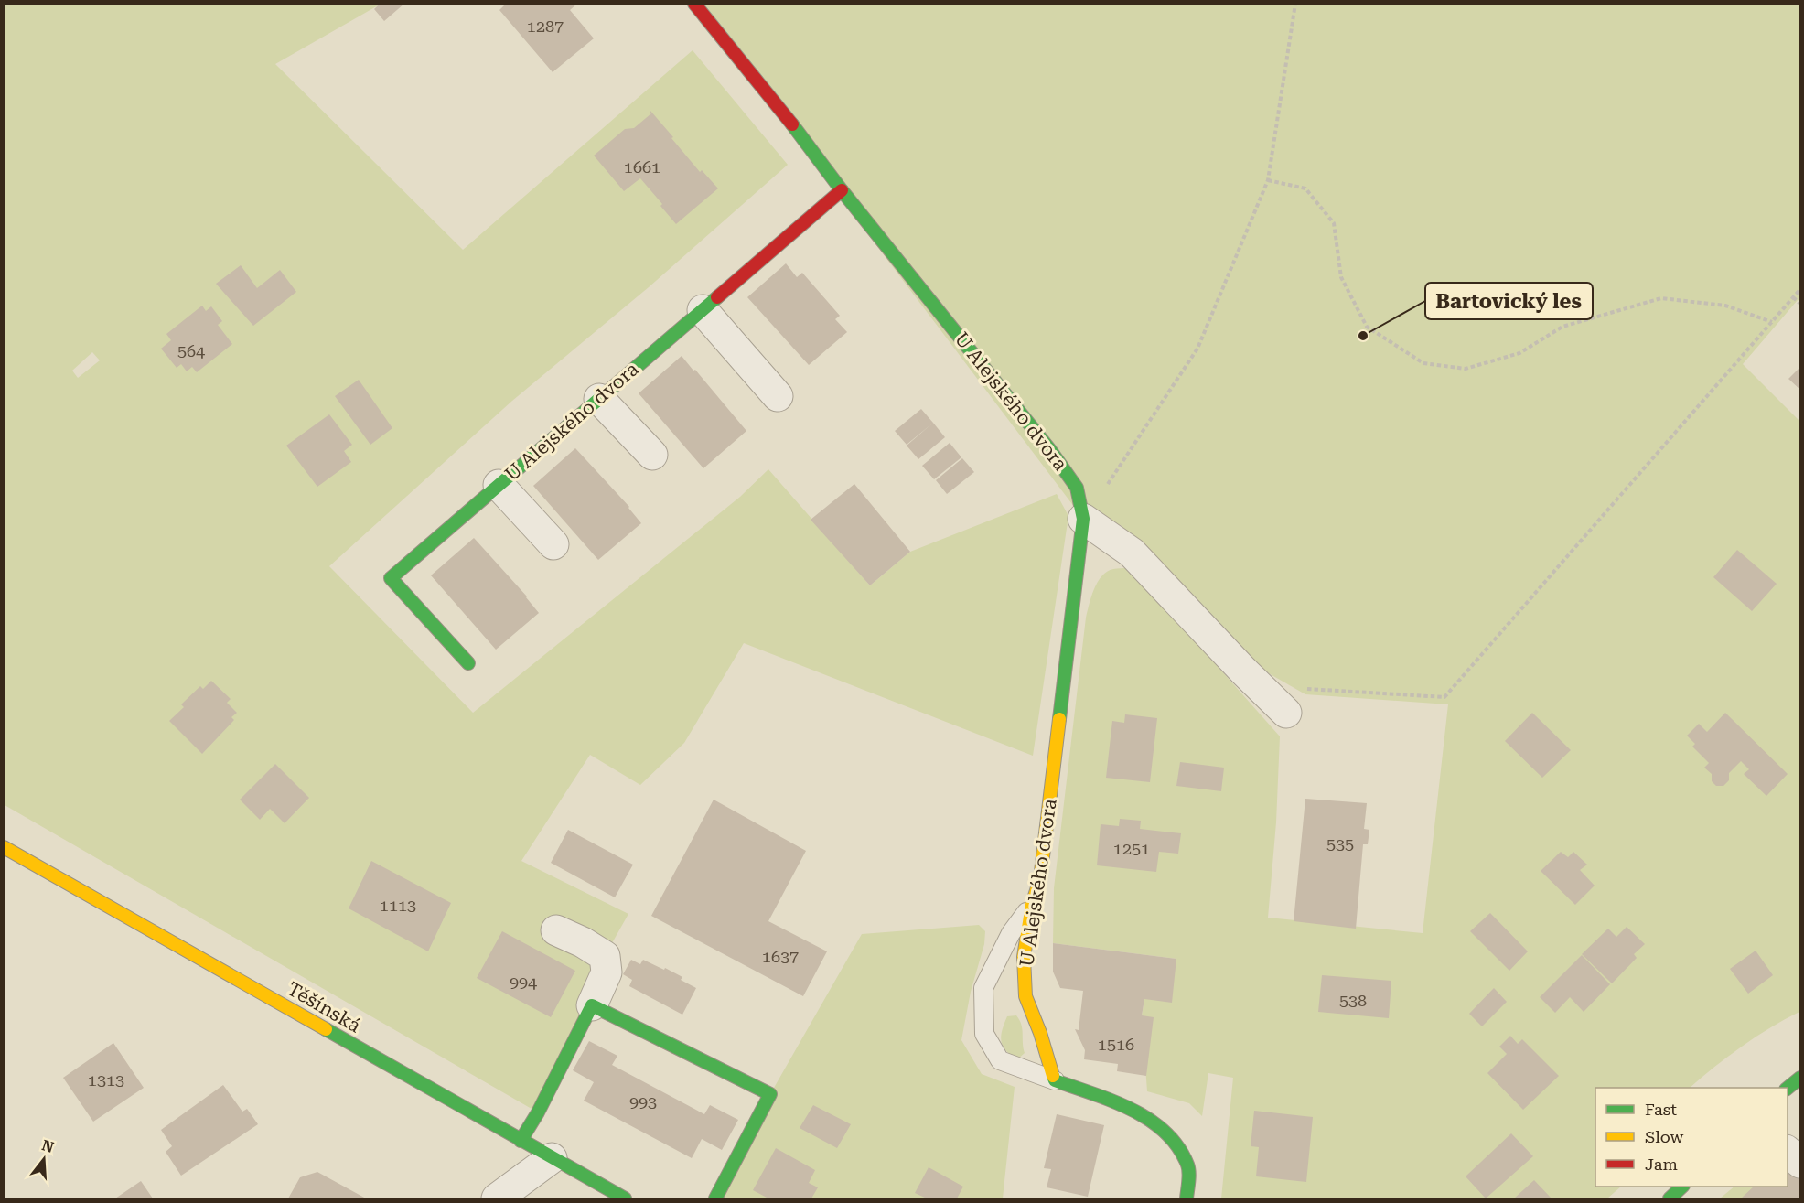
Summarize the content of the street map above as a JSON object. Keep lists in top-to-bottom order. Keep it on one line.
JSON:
{"streets":{"street":["U Alejského dvora","Těšínská"]},"places":["Bartovický les"],"house_numbers":["1287","1661","564","535","1251","1113","1637","994","538","1516","1313","993"],"legend":["Fast","Slow","Jam"],"north":"top"}
